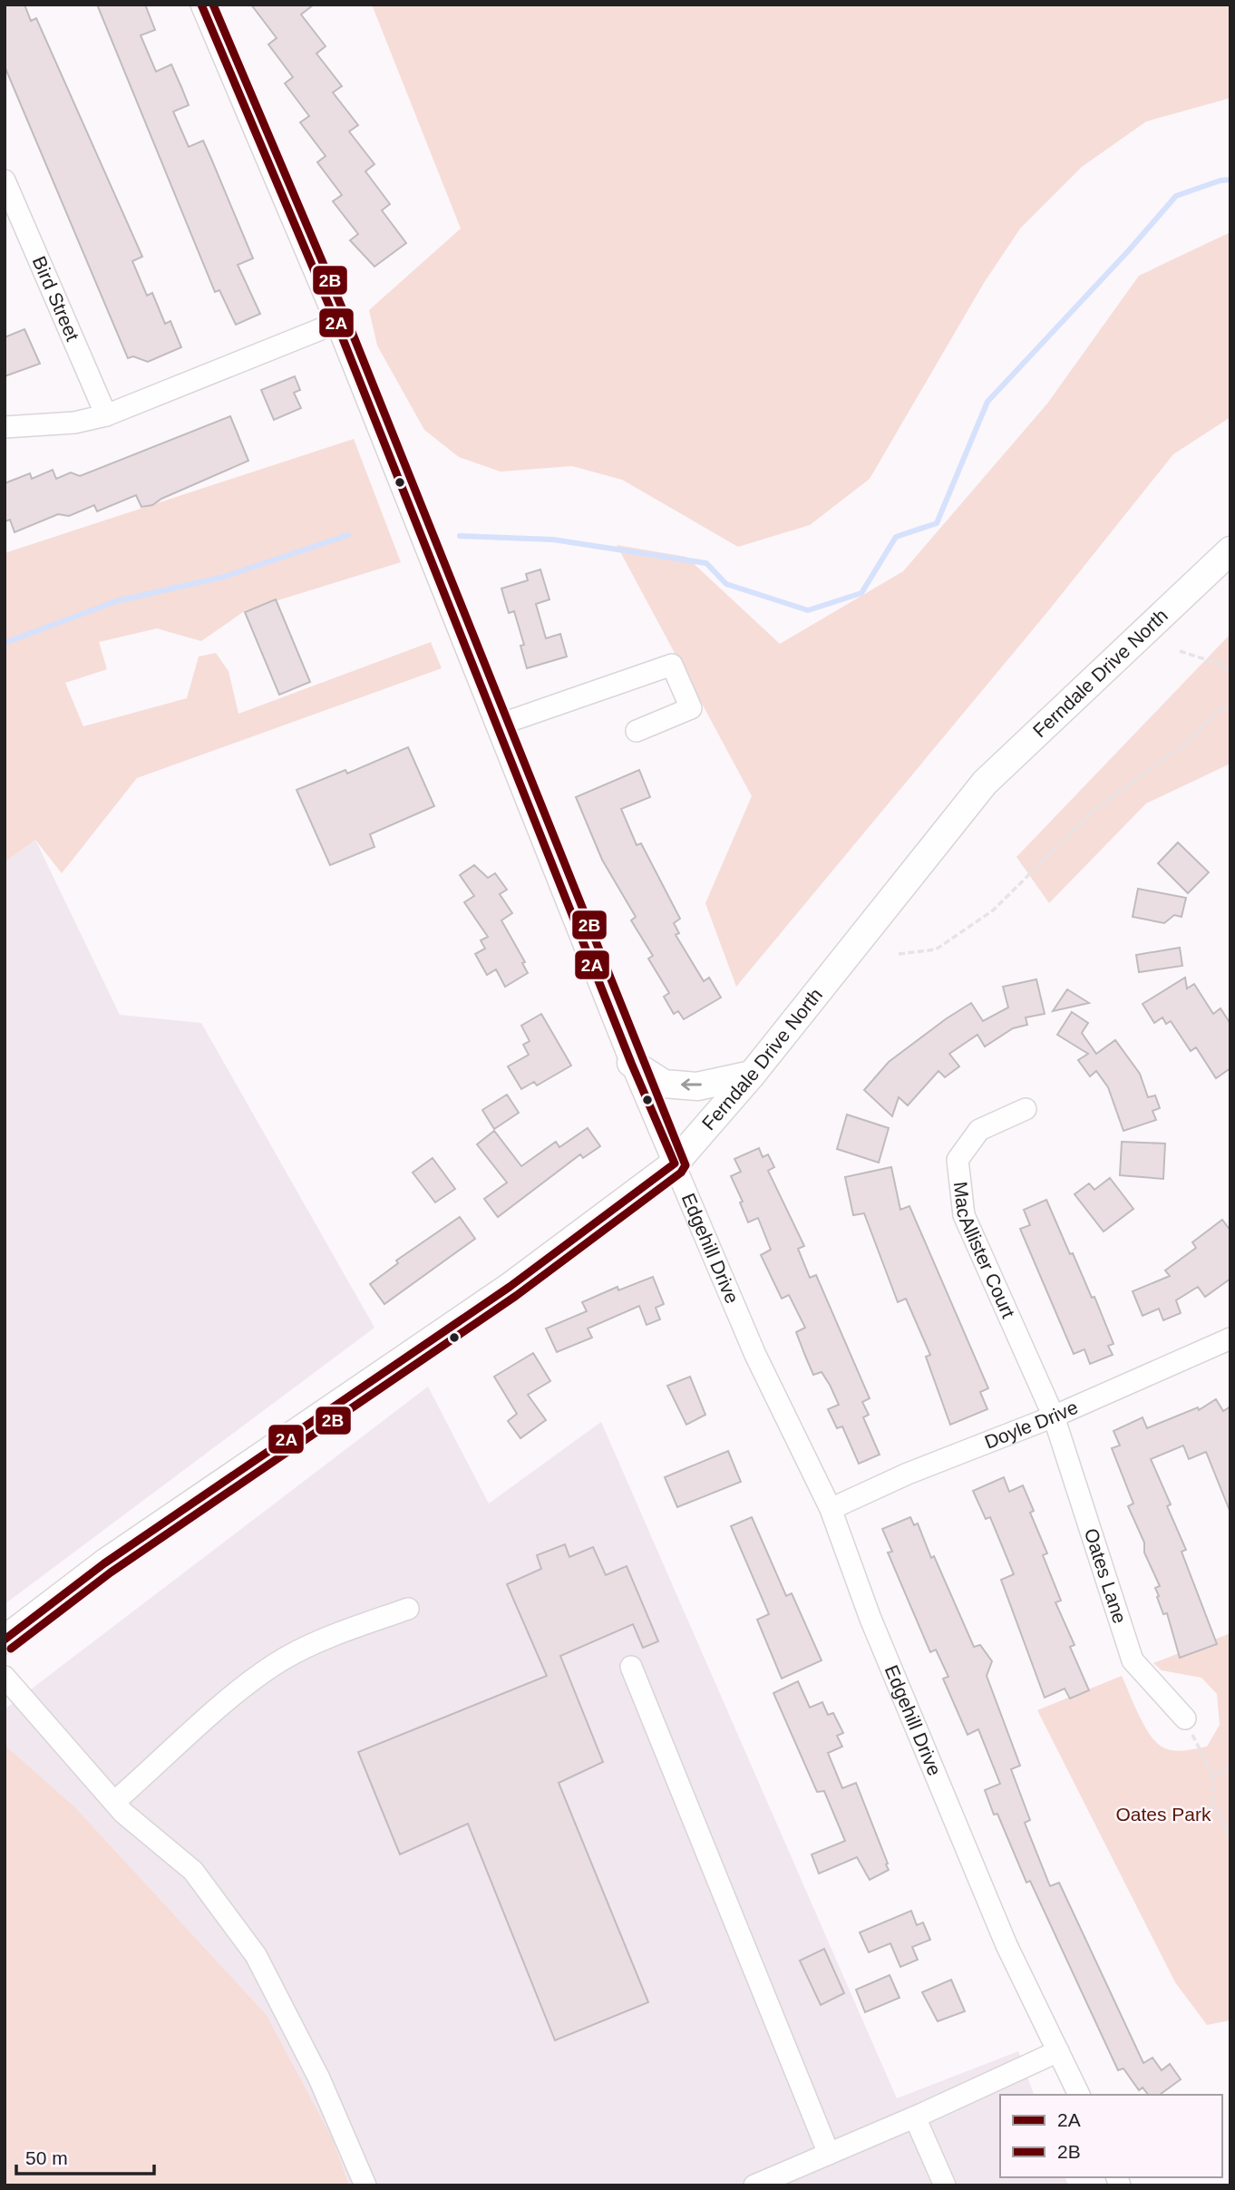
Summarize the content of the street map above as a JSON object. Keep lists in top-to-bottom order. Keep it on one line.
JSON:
{"streets":{"main road":["Ferndale Drive North"],"street":["Bird Street","Edgehill Drive","MacAllister Court","Doyle Drive","Oates Lane"]},"crossings":[["Ferndale Drive North","Edgehill Drive"],["Edgehill Drive","Doyle Drive"],["MacAllister Court","Doyle Drive"],["MacAllister Court","Oates Lane"],["Doyle Drive","Oates Lane"]],"parks":["Oates Park"],"lines":["transit line 2A","transit line 2B"],"legend":["2A","2B"],"scale_bar":"50 m"}
